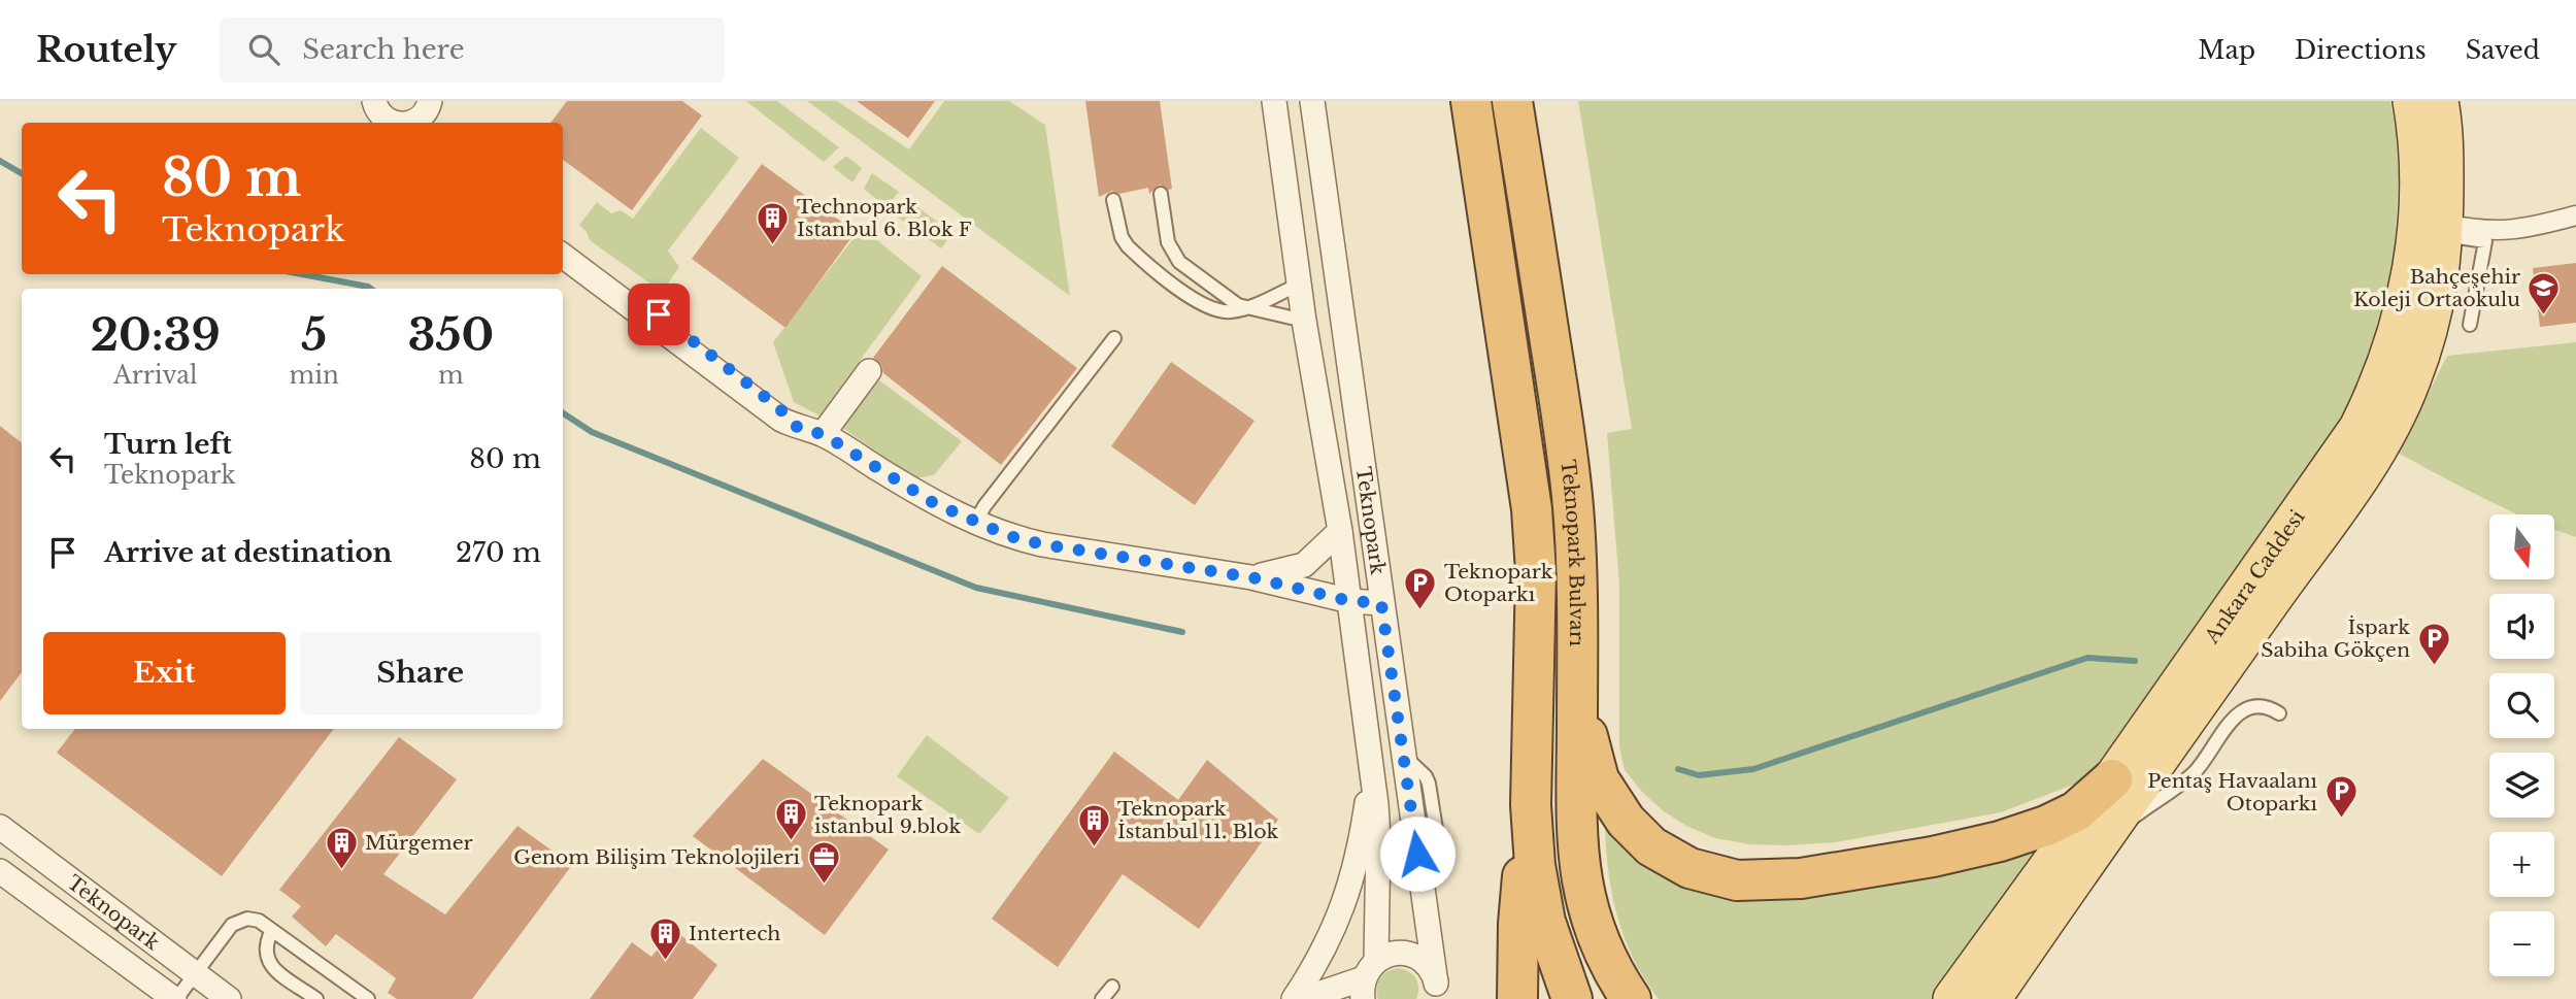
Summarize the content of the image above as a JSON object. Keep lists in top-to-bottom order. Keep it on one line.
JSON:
{"streets":{"highway":["Teknopark Bulvarı"],"main road":["Ankara Caddesi"],"street":["Teknopark"]},"places":{"building":["Technopark Istanbul 6. Blok F","Teknopark istanbul 9.blok","Teknopark İstanbul 11. Blok","Mürgemer","Intertech"],"school or university":["Bahçeşehir Koleji Ortaokulu"],"parking":["Teknopark Otoparkı","İspark Sabiha Gökçen","Pentaş Havaalanı Otoparkı"],"office":["Genom Bilişim Teknolojileri"]},"north":"bottom","page":{"header":"Routely","search":"Search here","nav":["Map","Directions","Saved"],"turn":["80 m","Teknopark"],"eta":["20:39","Arrival","5","min","350","m"],"list":[{"name":"Turn left","note":"Teknopark","value":"80 m"},{"name":"Arrive at destination","value":"270 m"}],"map_buttons":["+","−"],"buttons":["Exit","Share"]}}
